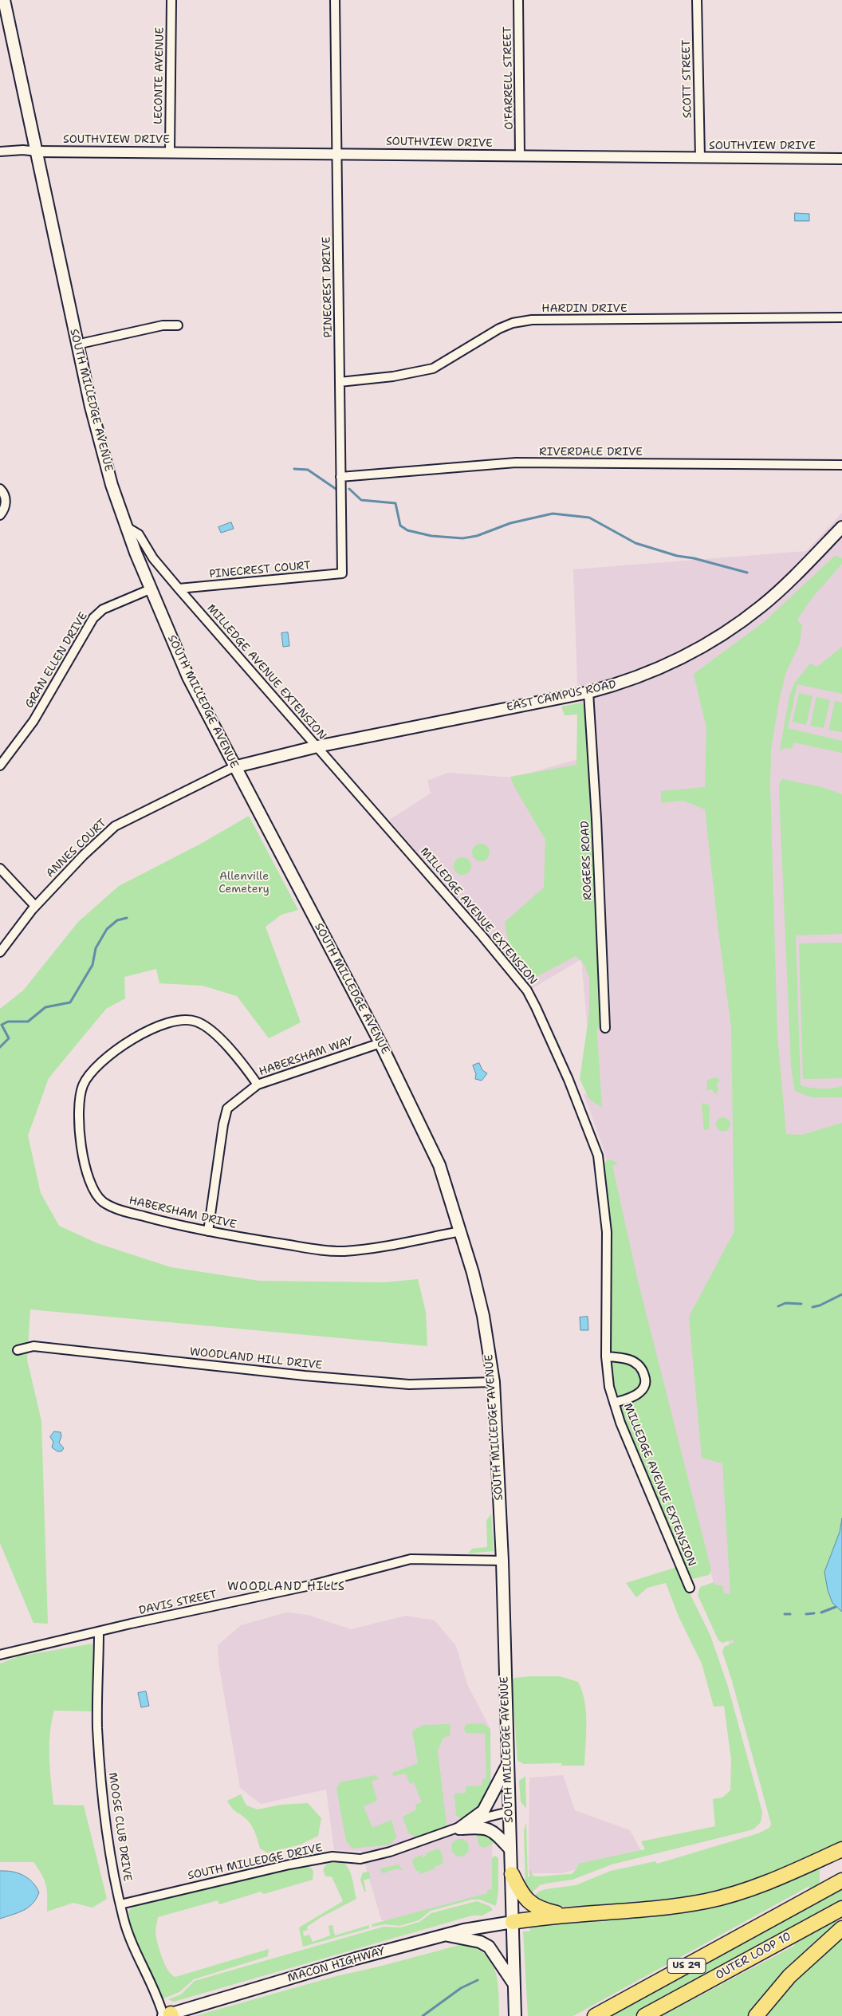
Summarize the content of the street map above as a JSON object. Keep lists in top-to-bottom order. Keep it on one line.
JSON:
{"streets":{"highway":["OUTER LOOP 10","US 29"],"main road":["SOUTH MILLEDGE AVENUE","EAST CAMPUS ROAD","MACON HIGHWAY"],"street":["LECONTE AVENUE","O'FARRELL STREET","SCOTT STREET","SOUTHVIEW DRIVE","PINECREST DRIVE","HARDIN DRIVE","RIVERDALE DRIVE","PINECREST COURT","GRAN ELLEN DRIVE","MILLEDGE AVENUE EXTENSION","ANNES COURT","ROGERS ROAD","HABERSHAM WAY","HABERSHAM DRIVE","WOODLAND HILL DRIVE","DAVIS STREET","MOOSE CLUB DRIVE","SOUTH MILLEDGE DRIVE"]},"crossings":[["LECONTE AVENUE","SOUTHVIEW DRIVE"],["O'FARRELL STREET","SOUTHVIEW DRIVE"],["SCOTT STREET","SOUTHVIEW DRIVE"],["SOUTHVIEW DRIVE","PINECREST DRIVE"],["SOUTHVIEW DRIVE","SOUTH MILLEDGE AVENUE"],["PINECREST DRIVE","HARDIN DRIVE"],["PINECREST DRIVE","RIVERDALE DRIVE"],["PINECREST DRIVE","PINECREST COURT"],["SOUTH MILLEDGE AVENUE","GRAN ELLEN DRIVE"],["SOUTH MILLEDGE AVENUE","MILLEDGE AVENUE EXTENSION"],["SOUTH MILLEDGE AVENUE","EAST CAMPUS ROAD"],["SOUTH MILLEDGE AVENUE","ANNES COURT"],["SOUTH MILLEDGE AVENUE","HABERSHAM WAY"],["SOUTH MILLEDGE AVENUE","HABERSHAM DRIVE"],["SOUTH MILLEDGE AVENUE","WOODLAND HILL DRIVE"],["SOUTH MILLEDGE AVENUE","DAVIS STREET"],["SOUTH MILLEDGE AVENUE","SOUTH MILLEDGE DRIVE"],["SOUTH MILLEDGE AVENUE","MACON HIGHWAY"],["PINECREST COURT","MILLEDGE AVENUE EXTENSION"],["MILLEDGE AVENUE EXTENSION","EAST CAMPUS ROAD"],["EAST CAMPUS ROAD","ANNES COURT"],["EAST CAMPUS ROAD","ROGERS ROAD"],["HABERSHAM WAY","HABERSHAM DRIVE"],["DAVIS STREET","MOOSE CLUB DRIVE"],["MOOSE CLUB DRIVE","SOUTH MILLEDGE DRIVE"],["MOOSE CLUB DRIVE","MACON HIGHWAY"]],"districts":["WOODLAND HILLS"],"parks":["Allenville Cemetery"]}
